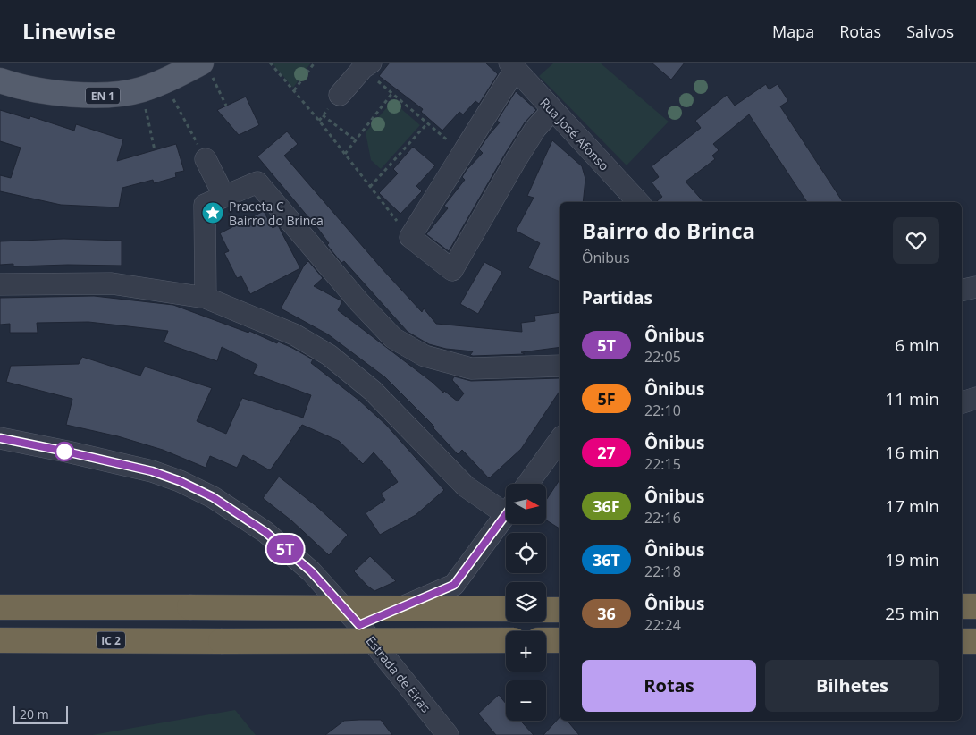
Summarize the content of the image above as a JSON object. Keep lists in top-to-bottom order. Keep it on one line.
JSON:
{"streets":{"highway":["IC 2"],"main road":["EN 1"],"street":["Rua José Afonso","Estrada de Eiras"]},"places":{"place":["Praceta C Bairro do Brinca"]},"lines":["bus line 5T"],"scale_bar":"20 m","north":"right","page":{"header":"Linewise","nav":["Mapa","Rotas","Salvos"],"on_map":"5T","heading":[["Bairro do Brinca","Ônibus"],"Partidas"],"list":[{"mark":"5T","name":"Ônibus","note":"22:05","value":"6 min"},{"mark":"5F","name":"Ônibus","note":"22:10","value":"11 min"},{"mark":"27","name":"Ônibus","note":"22:15","value":"16 min"},{"mark":"36F","name":"Ônibus","note":"22:16","value":"17 min"},{"mark":"36T","name":"Ônibus","note":"22:18","value":"19 min"},{"mark":"36","name":"Ônibus","note":"22:24","value":"25 min"}],"map_buttons":["+","−"],"buttons":["Rotas","Bilhetes"],"scale":"20 m"}}
